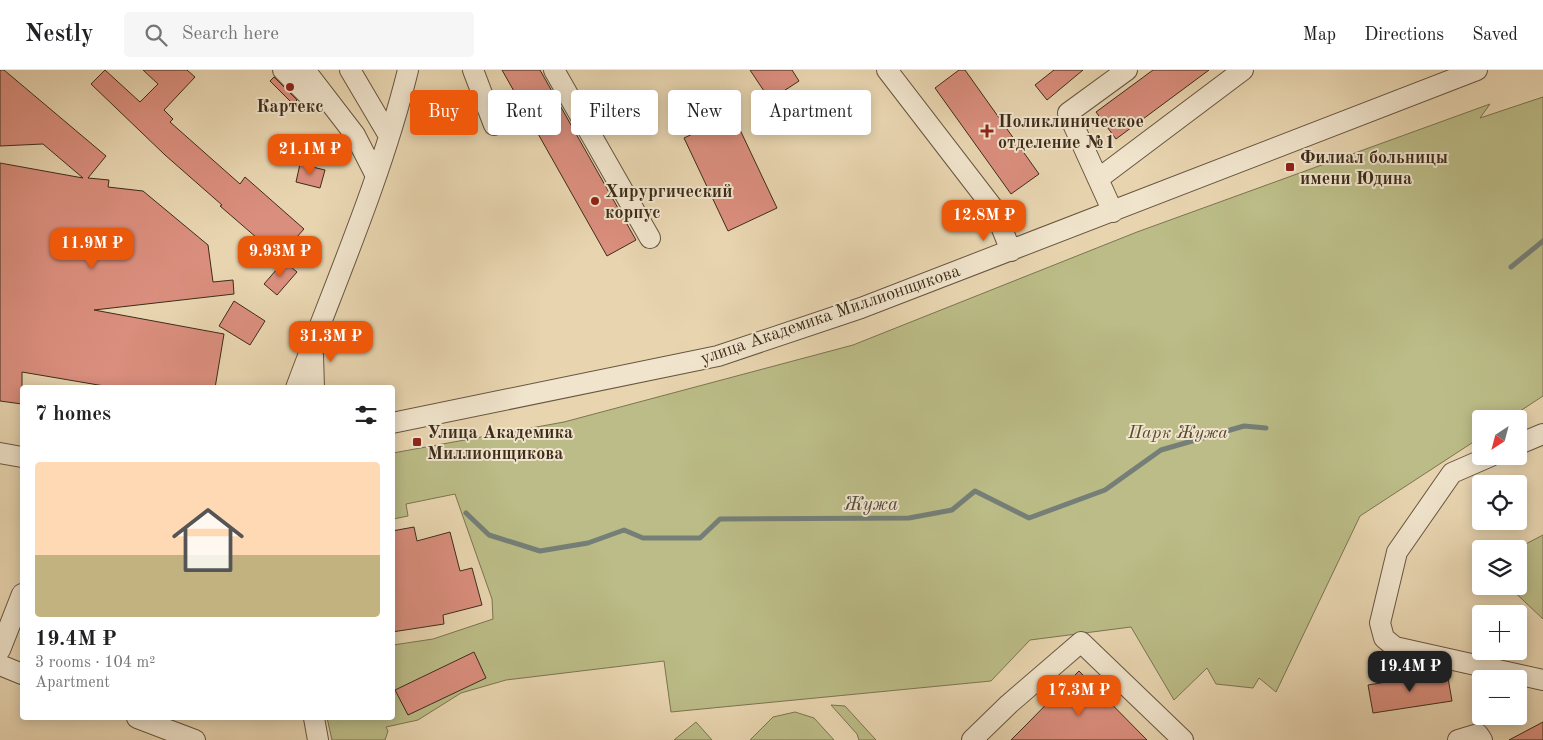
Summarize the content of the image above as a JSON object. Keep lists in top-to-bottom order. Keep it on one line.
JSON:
{"streets":{"street":["улица Академика Миллионщикова"]},"water":["Жужа"],"parks":["Парк Жужа"],"places":{"other":["Картекс","Хирургический корпус"],"health":["Поликлиническое отделение №1"],"transit":["Филиал больницы имени Юдина","Улица Академика Миллионщикова"]},"north":"bottom left","page":{"header":"Nestly","search":"Search here","nav":["Map","Directions","Saved"],"chip":["Buy","Rent","Filters","New","Apartment"],"price":["21.1M ₽","12.8M ₽","11.9M ₽","9.93M ₽","31.3M ₽","19.4M ₽","17.3M ₽"],"heading":"7 homes","map_buttons":["+","−"],"list":[{"name":"19.4M ₽","note":"3 rooms · 104 m² · Apartment"}]}}
